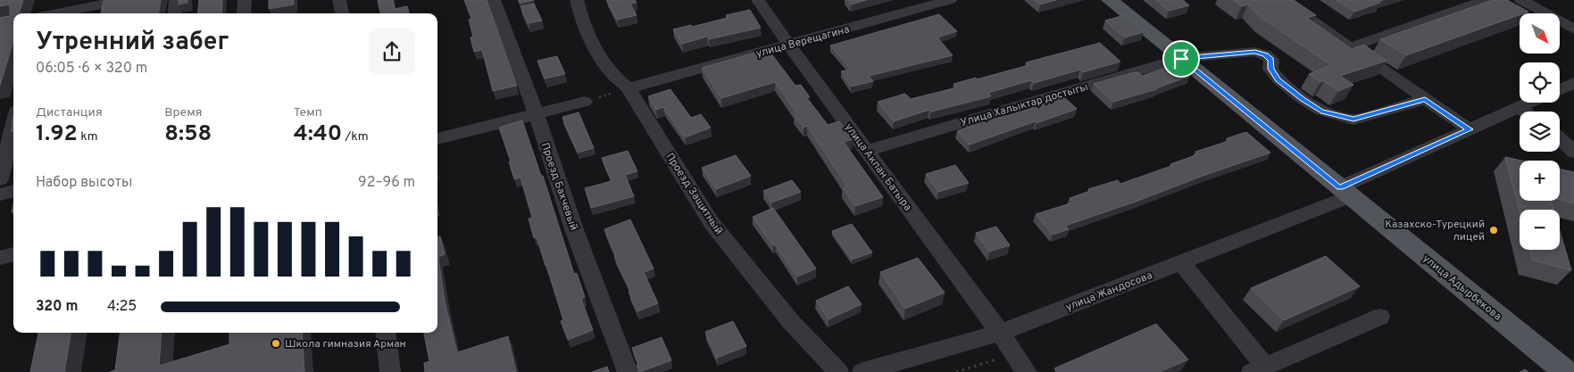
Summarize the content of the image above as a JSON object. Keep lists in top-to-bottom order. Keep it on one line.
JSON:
{"streets":{"main road":["улица Адырбекова"],"street":["улица Верещагина","Улица Халыктар достыгы","улица Акпан Батыра","Проезд Бахчевый","Проезд Защитный","улица Жандосова"]},"crossings":[["улица Верещагина","улица Акпан Батыра"],["улица Верещагина","Проезд Защитный"],["Улица Халыктар достыгы","улица Акпан Батыра"],["Улица Халыктар достыгы","улица Адырбекова"],["улица Акпан Батыра","улица Жандосова"],["улица Адырбекова","улица Жандосова"]],"places":["Казахско-Турецкий лицей","Школа гимназия Арман"],"north":"bottom right","page":{"map_buttons":["+","−"],"heading":["Утренний забег","06:05 · 6 × 320 m"],"stats":[["Дистанция","1.92 km"],["Время","8:58"],["Темп","4:40 /km"]],"chart":["Набор высоты","92–96 m"],"list":[{"name":"320 m","note":"4:25"}]}}
